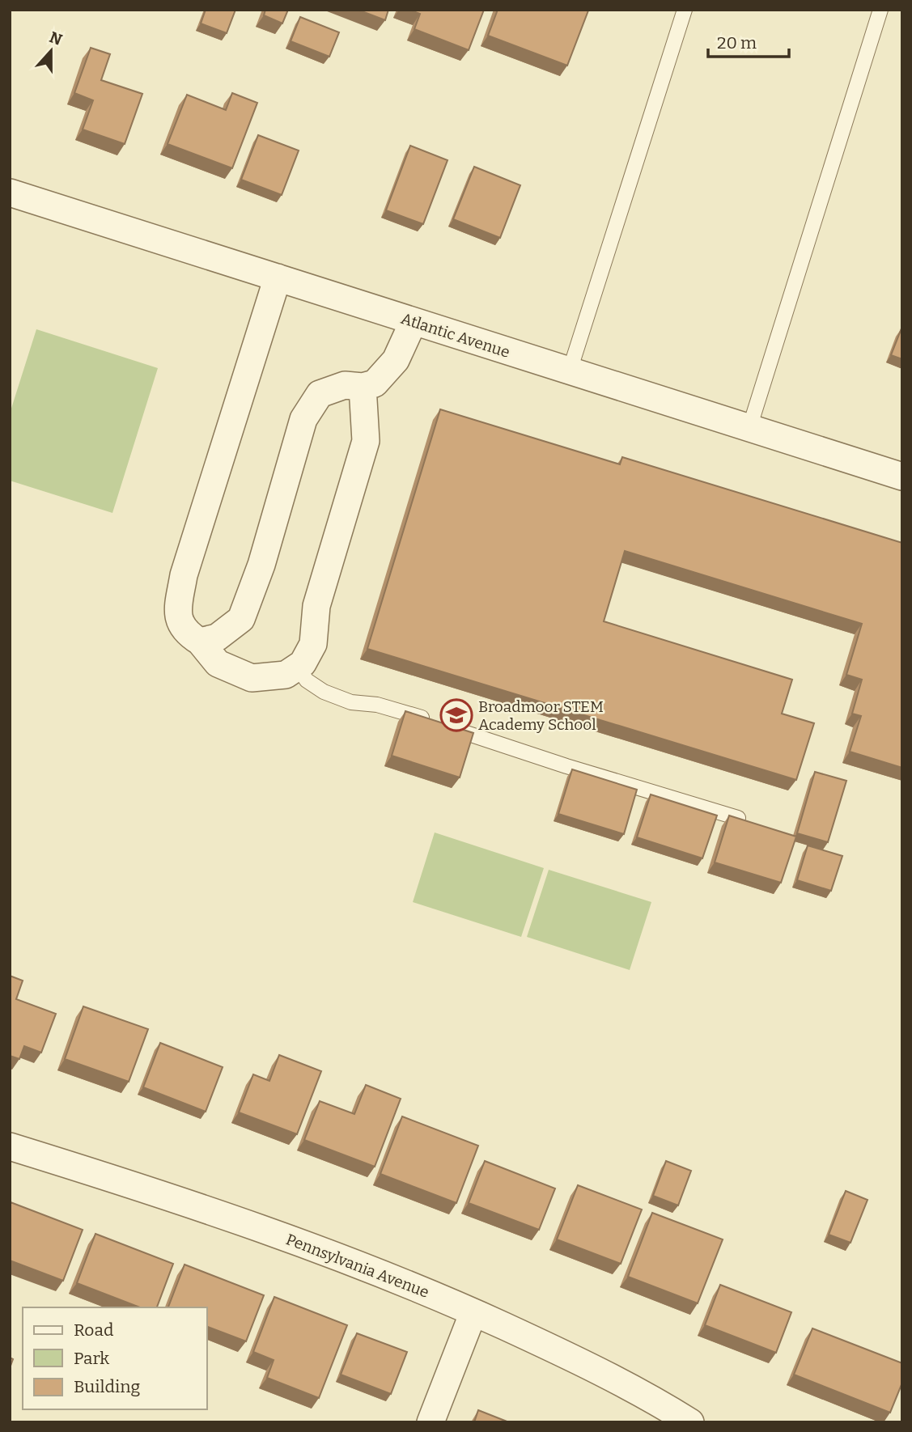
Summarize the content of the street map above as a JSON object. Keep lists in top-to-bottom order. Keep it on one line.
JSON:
{"streets":{"street":["Atlantic Avenue","Pennsylvania Avenue"]},"places":{"school or university":["Broadmoor STEM Academy School"]},"legend":["Road","Park","Building"],"scale_bar":"20 m","north":"top"}
